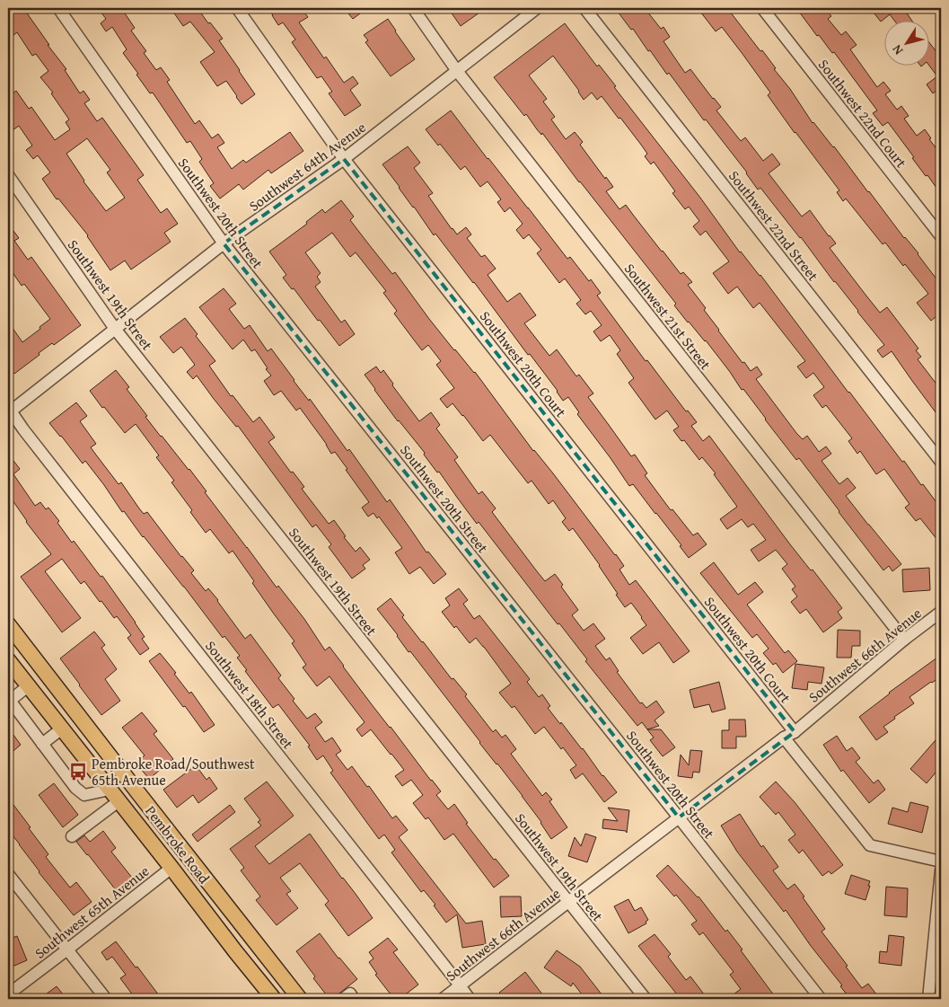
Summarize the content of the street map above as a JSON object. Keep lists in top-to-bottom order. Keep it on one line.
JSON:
{"streets":{"main road":["Pembroke Road"],"street":["Southwest 22nd Court","Southwest 64th Avenue","Southwest 20th Street","Southwest 22nd Street","Southwest 19th Street","Southwest 21st Street","Southwest 20th Court","Southwest 66th Avenue","Southwest 18th Street","Southwest 65th Avenue"]},"crossings":[["Southwest 64th Avenue","Southwest 20th Street"],["Southwest 64th Avenue","Southwest 19th Street"],["Southwest 64th Avenue","Southwest 21st Street"],["Southwest 64th Avenue","Southwest 20th Court"],["Southwest 64th Avenue","Southwest 18th Street"],["Southwest 20th Street","Southwest 66th Avenue"],["Southwest 19th Street","Southwest 66th Avenue"],["Southwest 21st Street","Southwest 66th Avenue"],["Southwest 20th Court","Southwest 66th Avenue"],["Southwest 66th Avenue","Southwest 18th Street"],["Pembroke Road","Southwest 65th Avenue"]],"places":{"bus stop":["Pembroke Road/Southwest 65th Avenue"]},"north":"bottom left"}
